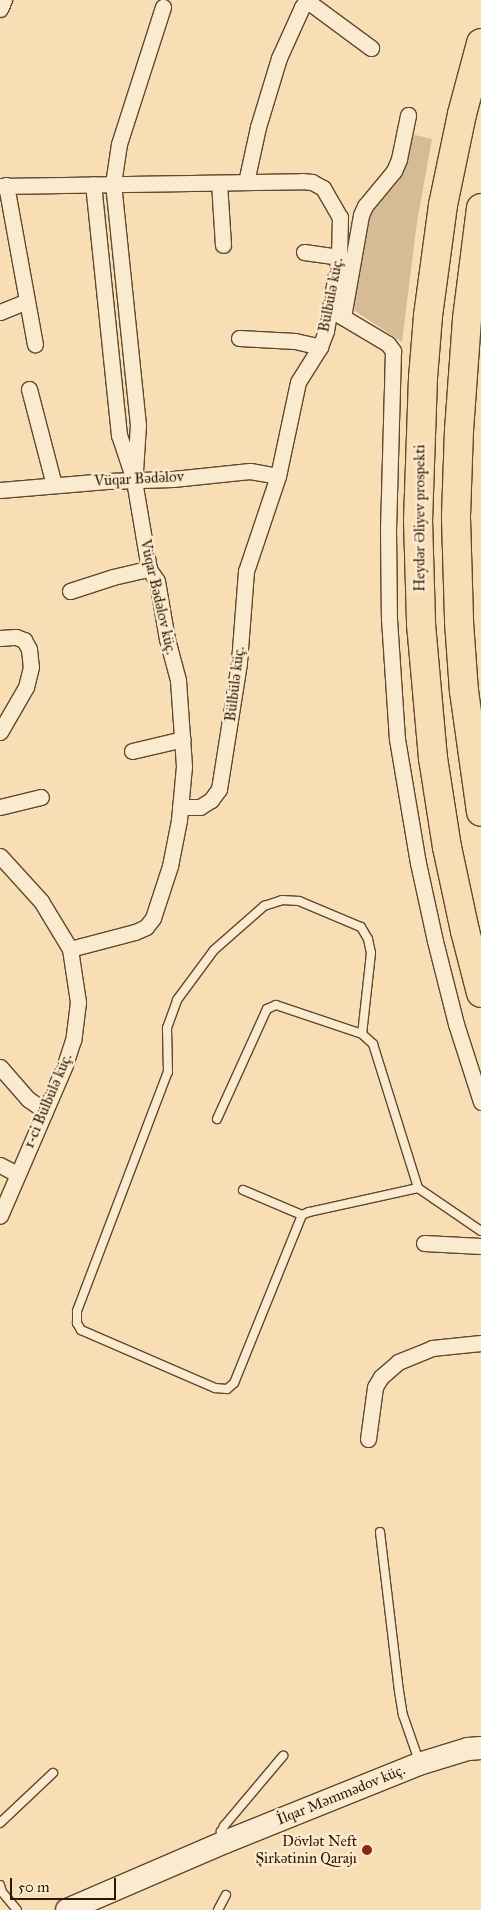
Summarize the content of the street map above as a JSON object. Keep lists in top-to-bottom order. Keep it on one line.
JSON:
{"streets":{"highway":["Heydər Əliyev prospekti"],"street":["Bülbülə küç.","Vüqar Bədəlov","Vüqar Bədəlov küç.","1-ci Bülbülə küç.","İlqar Məmmədov küç."]},"crossings":[["Bülbülə küç.","Vüqar Bədəlov"],["Bülbülə küç.","Vüqar Bədəlov küç."],["Vüqar Bədəlov","Vüqar Bədəlov küç."],["Vüqar Bədəlov küç.","1-ci Bülbülə küç."]],"places":["Dövlət Neft Şirkətinin Qarajı"],"scale_bar":"50 m"}
